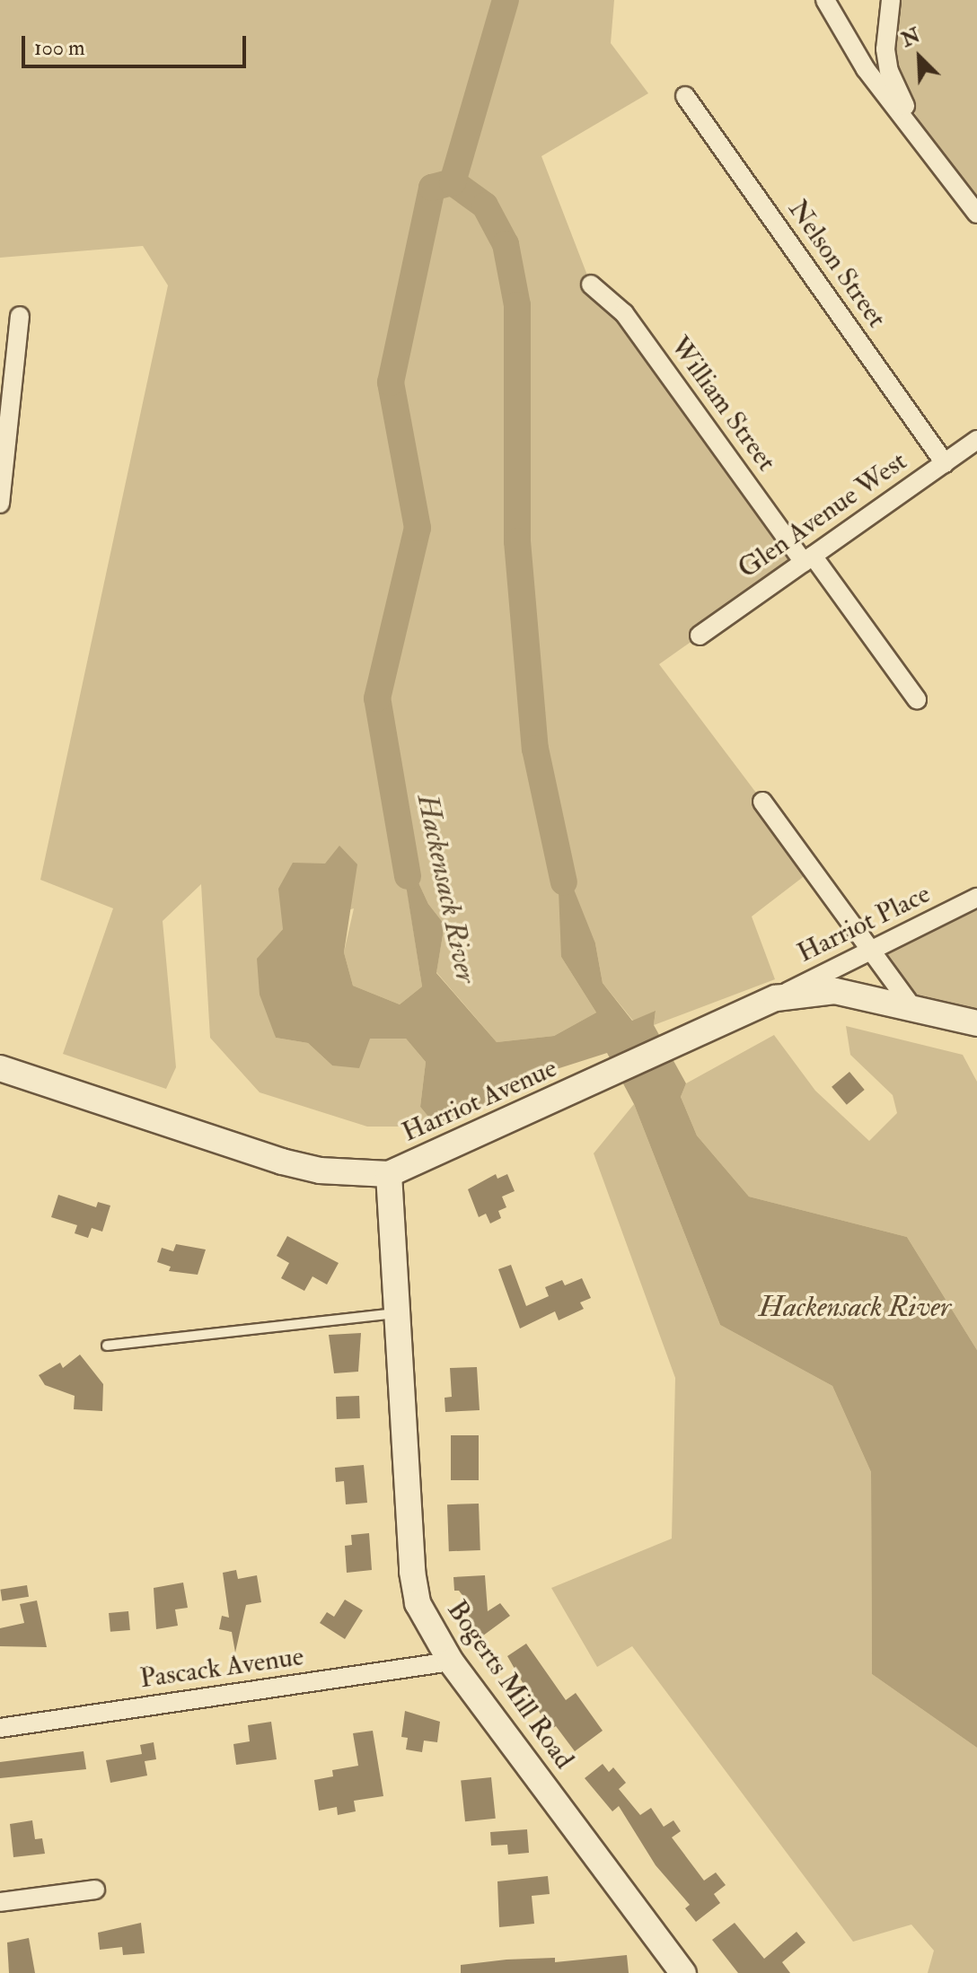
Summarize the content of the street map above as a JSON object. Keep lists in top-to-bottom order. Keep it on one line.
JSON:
{"streets":{"street":["Nelson Street","William Street","Glen Avenue West","Harriot Place","Harriot Avenue","Pascack Avenue","Bogerts Mill Road"]},"crossings":[["Nelson Street","Glen Avenue West"],["William Street","Glen Avenue West"],["Harriot Place","Harriot Avenue"],["Harriot Avenue","Bogerts Mill Road"],["Pascack Avenue","Bogerts Mill Road"]],"water":["Hackensack River"],"scale_bar":"100 m","north":"top left"}
